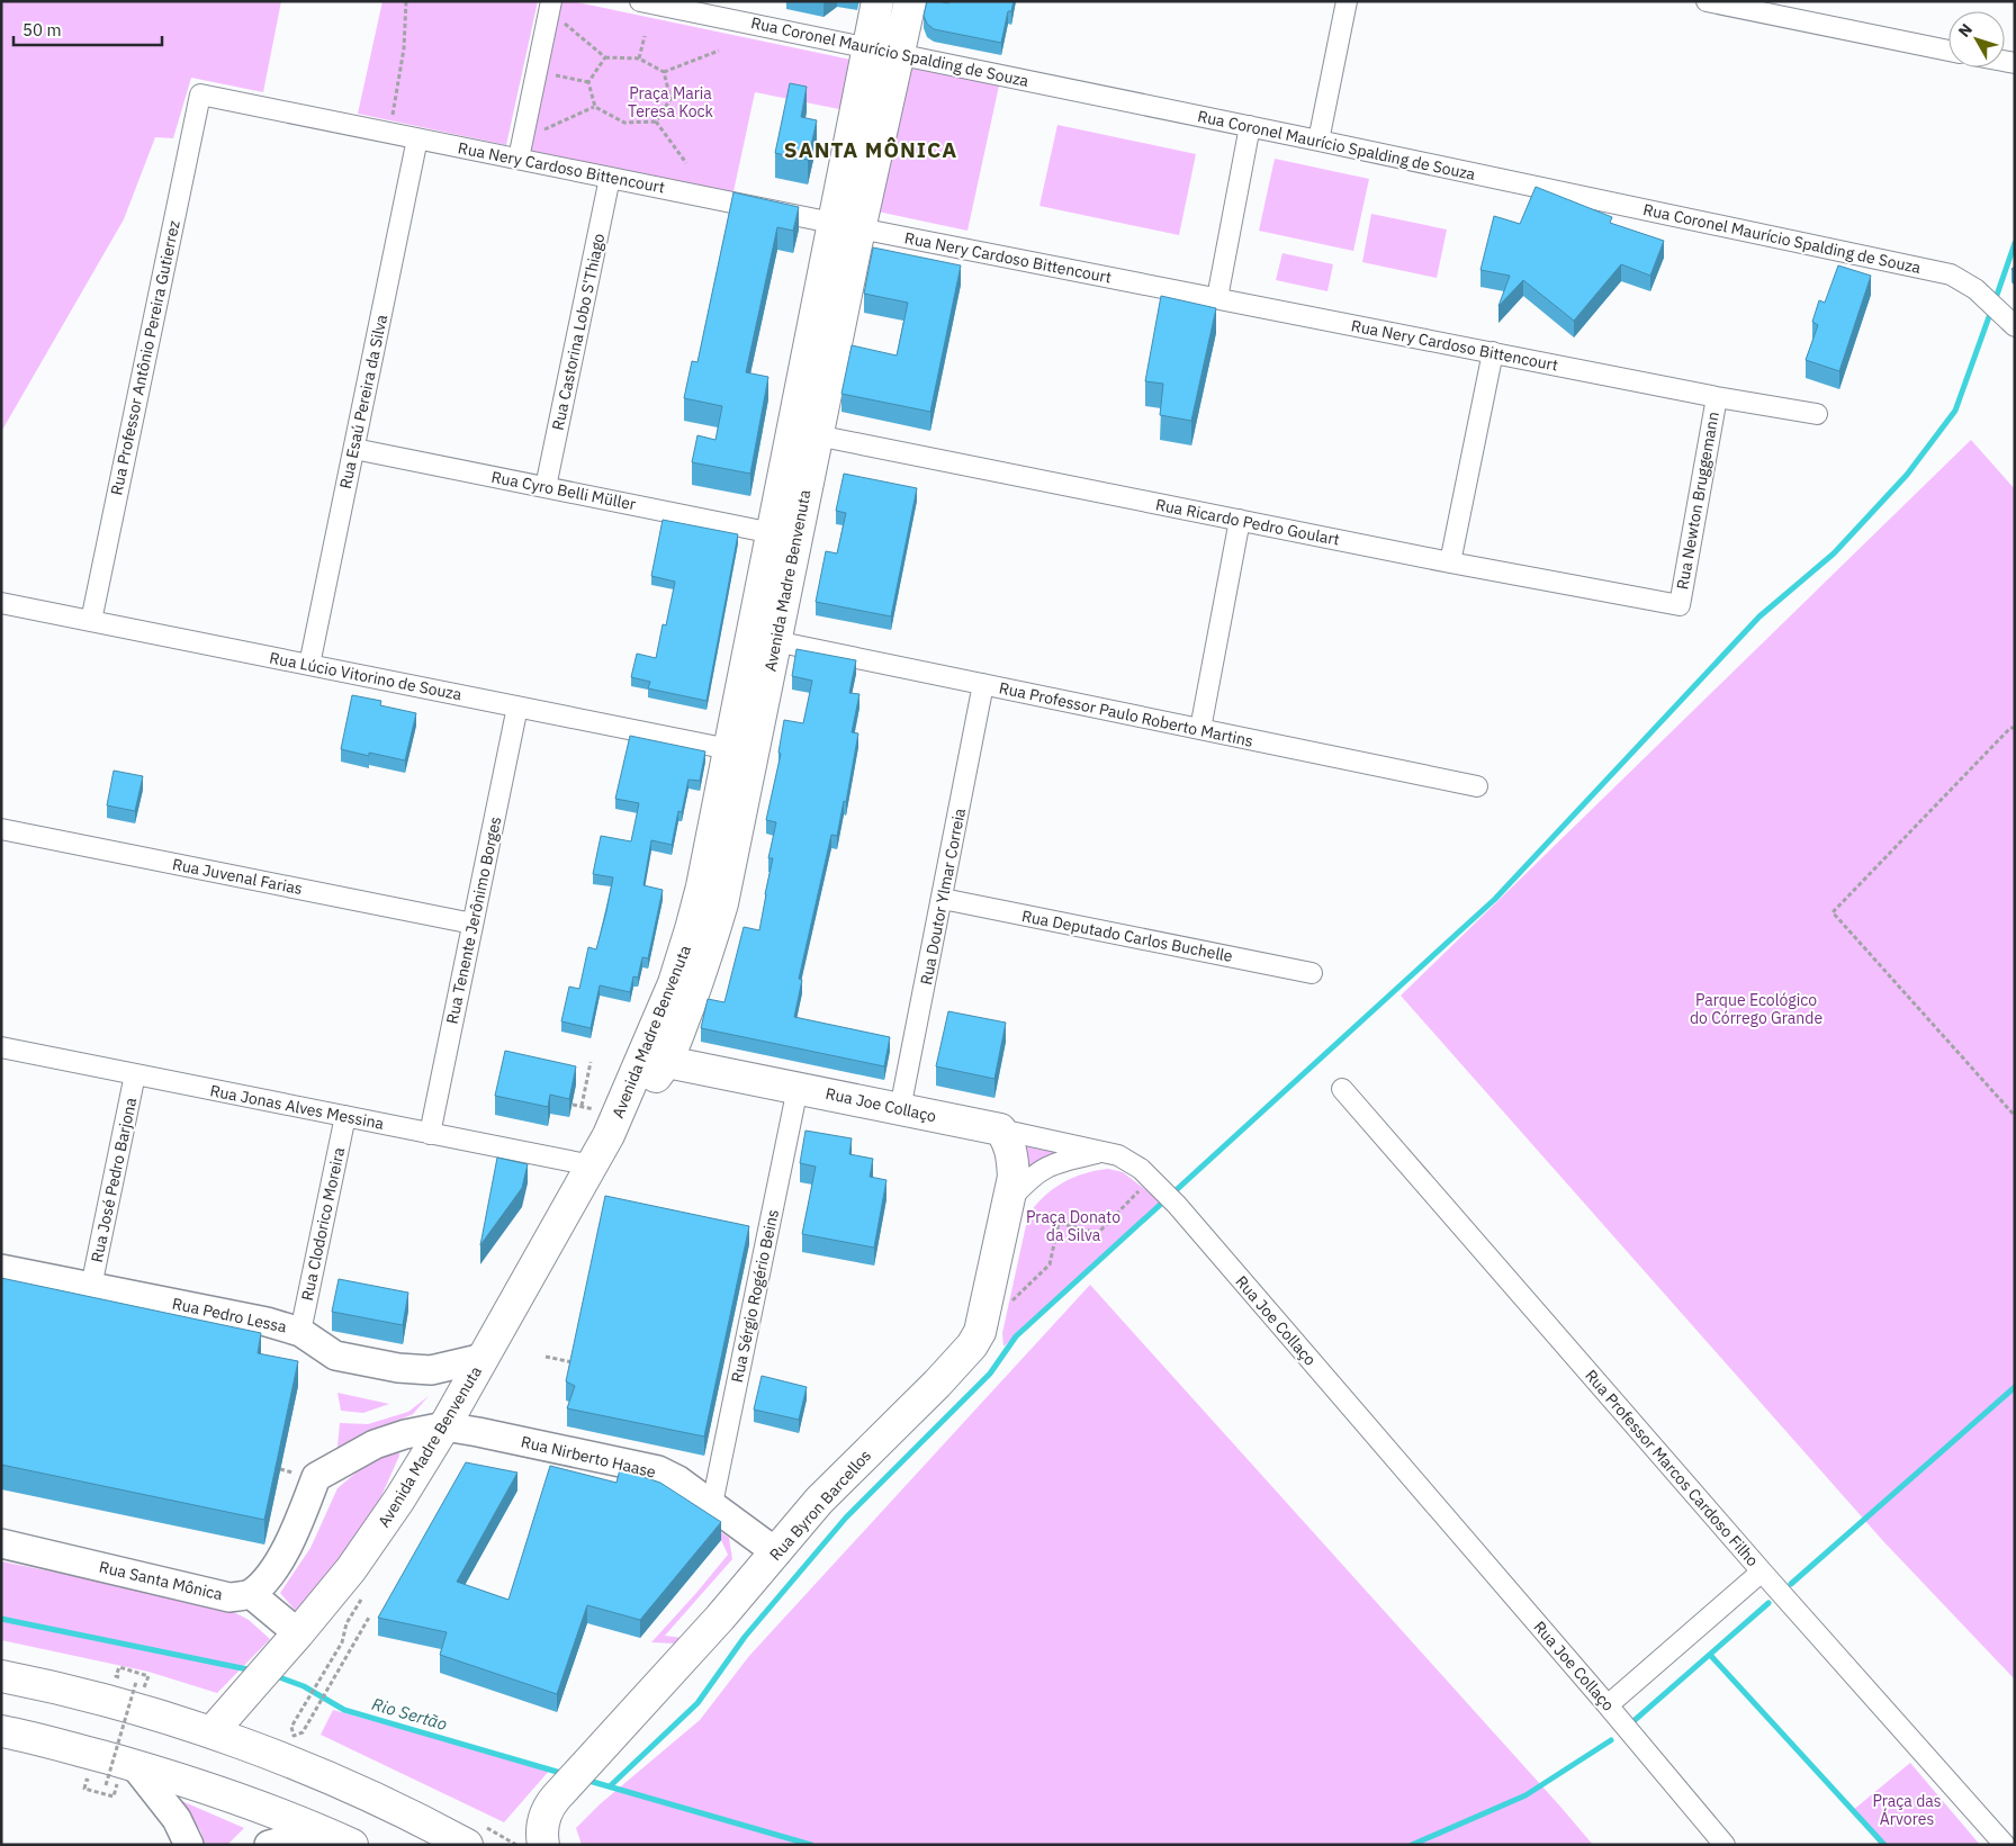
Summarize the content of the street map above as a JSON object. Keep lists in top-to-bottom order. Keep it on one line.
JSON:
{"streets":{"main road":["Avenida Madre Benvenuta","Rua Joe Collaço","Rua Byron Barcellos"],"street":["Rua Coronel Maurício Spalding de Souza","Rua Nery Cardoso Bittencourt","Rua Castorina Lobo S'Thiago","Rua Professor Antônio Pereira Gutierrez","Rua Esaú Pereira da Silva","Rua Cyro Belli Müller","Rua Newton Bruggemann","Rua Ricardo Pedro Goulart","Rua Lúcio Vitorino de Souza","Rua Professor Paulo Roberto Martins","Rua Juvenal Farias","Rua Doutor Ylmar Correia","Rua Tenente Jerônimo Borges","Rua Deputado Carlos Buchelle","Rua Jonas Alves Messina","Rua José Pedro Barjona","Rua Clodorico Moreira","Rua Sérgio Rogério Beins","Rua Pedro Lessa","Rua Nirberto Haase","Rua Professor Marcos Cardoso Filho","Rua Santa Mônica"]},"crossings":[["Rua Coronel Maurício Spalding de Souza","Avenida Madre Benvenuta"],["Rua Nery Cardoso Bittencourt","Rua Castorina Lobo S'Thiago"],["Rua Nery Cardoso Bittencourt","Rua Professor Antônio Pereira Gutierrez"],["Rua Nery Cardoso Bittencourt","Rua Esaú Pereira da Silva"],["Rua Nery Cardoso Bittencourt","Rua Newton Bruggemann"],["Rua Nery Cardoso Bittencourt","Avenida Madre Benvenuta"],["Rua Castorina Lobo S'Thiago","Rua Cyro Belli Müller"],["Rua Professor Antônio Pereira Gutierrez","Rua Lúcio Vitorino de Souza"],["Rua Esaú Pereira da Silva","Rua Cyro Belli Müller"],["Rua Esaú Pereira da Silva","Rua Lúcio Vitorino de Souza"],["Rua Cyro Belli Müller","Avenida Madre Benvenuta"],["Rua Newton Bruggemann","Rua Ricardo Pedro Goulart"],["Rua Ricardo Pedro Goulart","Avenida Madre Benvenuta"],["Avenida Madre Benvenuta","Rua Lúcio Vitorino de Souza"],["Avenida Madre Benvenuta","Rua Professor Paulo Roberto Martins"],["Avenida Madre Benvenuta","Rua Joe Collaço"],["Avenida Madre Benvenuta","Rua Jonas Alves Messina"],["Avenida Madre Benvenuta","Rua Pedro Lessa"],["Avenida Madre Benvenuta","Rua Nirberto Haase"],["Rua Lúcio Vitorino de Souza","Rua Tenente Jerônimo Borges"],["Rua Professor Paulo Roberto Martins","Rua Doutor Ylmar Correia"],["Rua Juvenal Farias","Rua Tenente Jerônimo Borges"],["Rua Doutor Ylmar Correia","Rua Deputado Carlos Buchelle"],["Rua Doutor Ylmar Correia","Rua Joe Collaço"],["Rua Tenente Jerônimo Borges","Rua Jonas Alves Messina"],["Rua Joe Collaço","Rua Sérgio Rogério Beins"],["Rua Joe Collaço","Rua Byron Barcellos"],["Rua Jonas Alves Messina","Rua José Pedro Barjona"],["Rua Jonas Alves Messina","Rua Clodorico Moreira"],["Rua José Pedro Barjona","Rua Pedro Lessa"],["Rua Clodorico Moreira","Rua Pedro Lessa"],["Rua Sérgio Rogério Beins","Rua Nirberto Haase"],["Rua Nirberto Haase","Rua Byron Barcellos"]],"districts":["SANTA MÔNICA"],"water":["Rio Sertão"],"parks":["Praça Maria Teresa Kock","Parque Ecológico do Córrego Grande","Praça Donato da Silva","Praça das Árvores"],"scale_bar":"50 m","north":"top left"}
